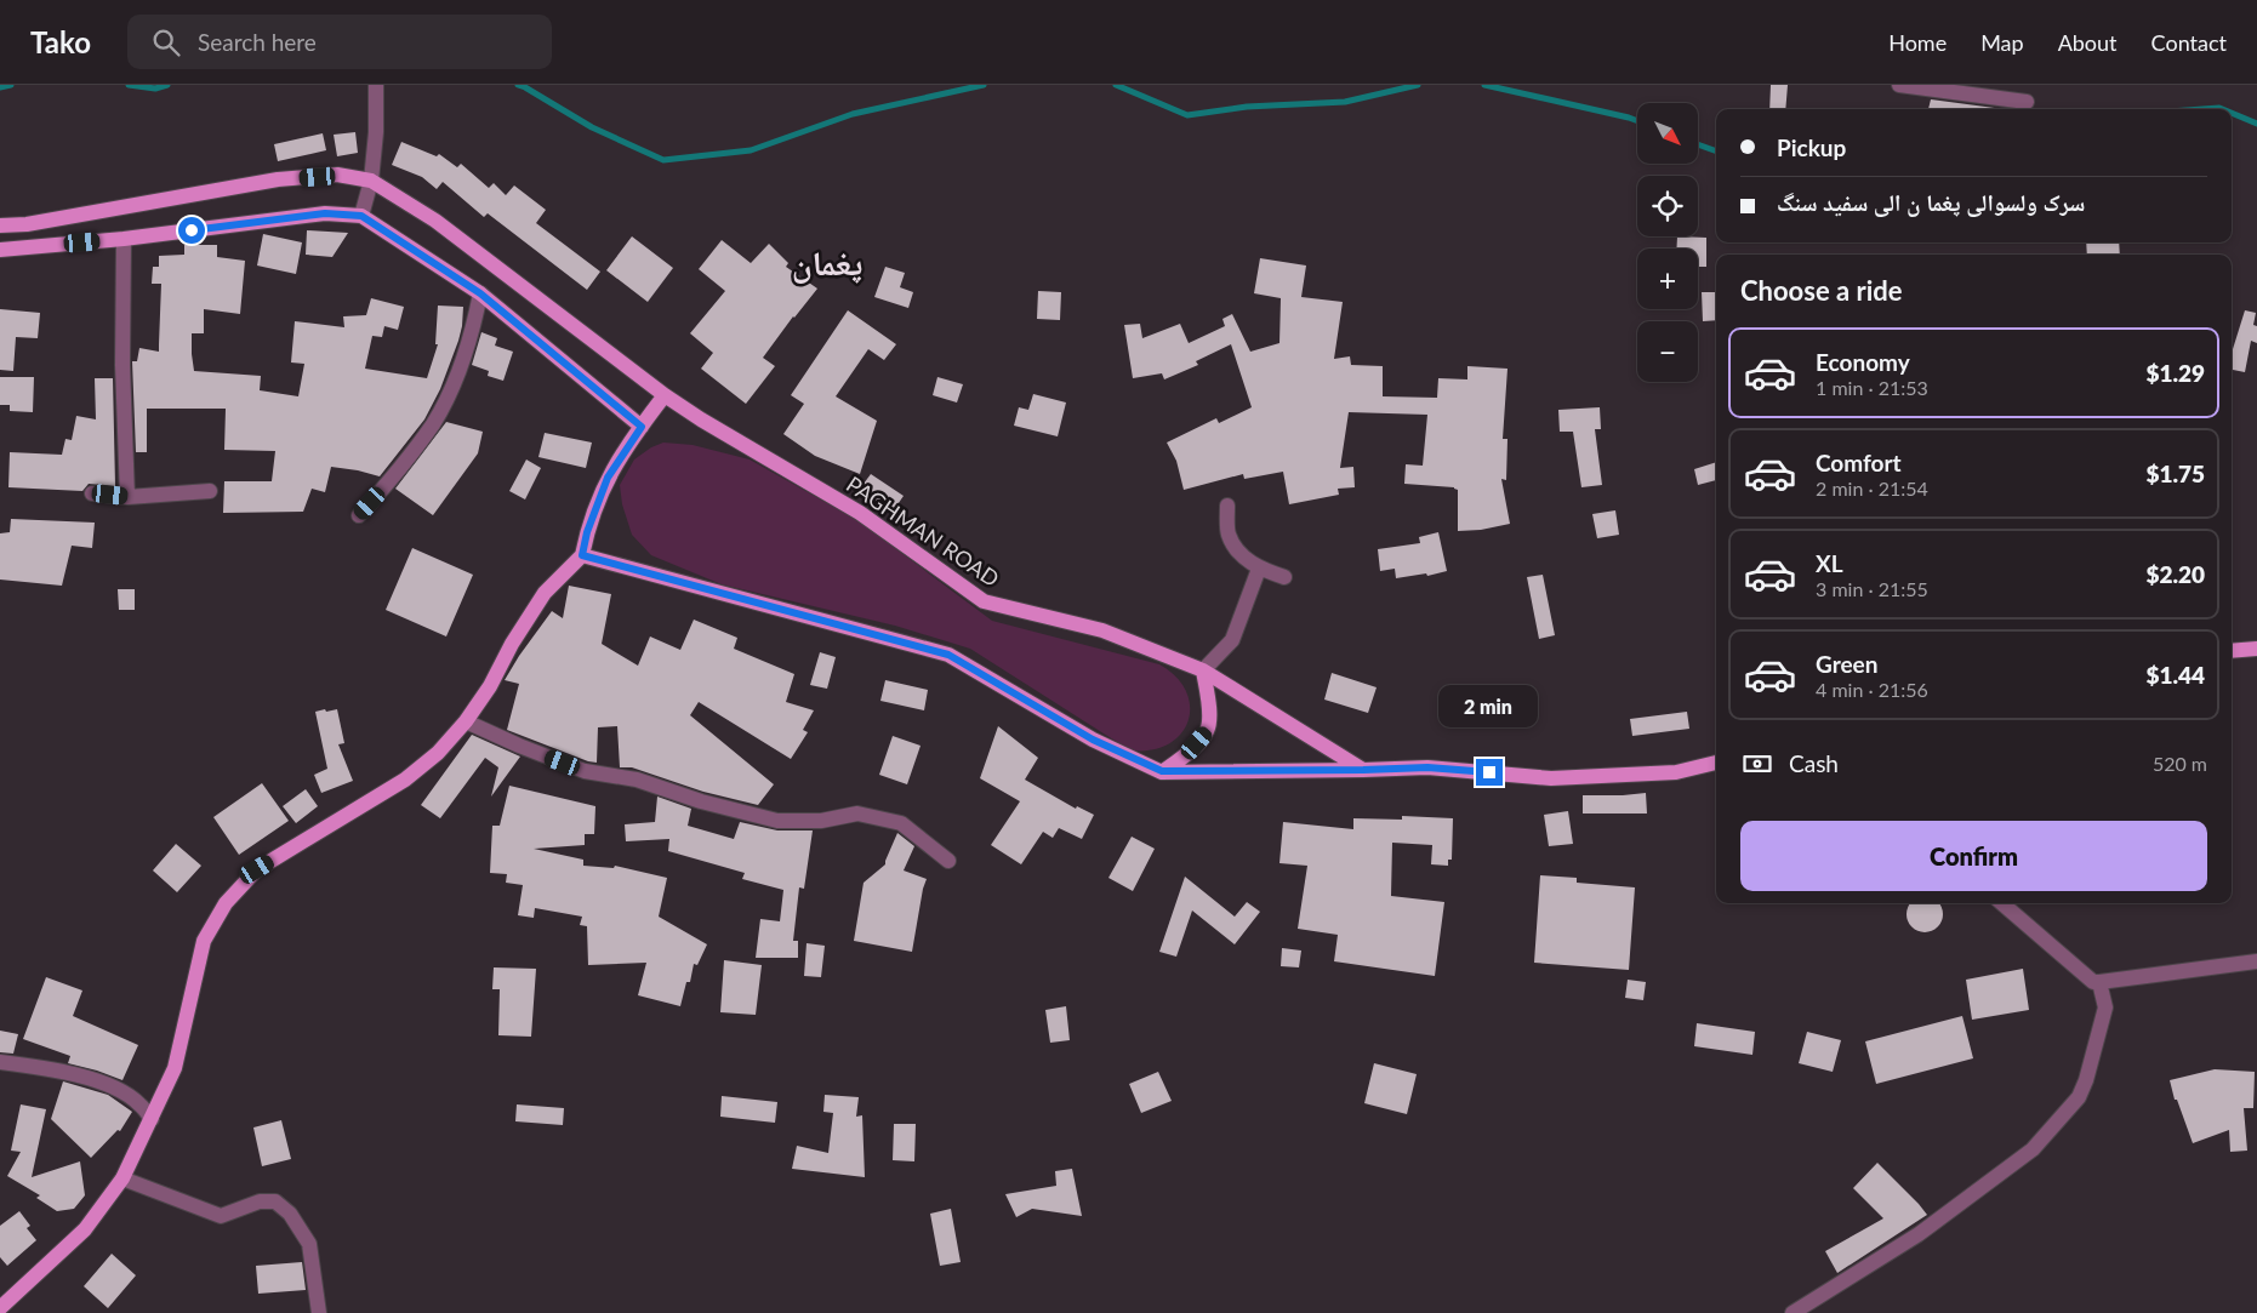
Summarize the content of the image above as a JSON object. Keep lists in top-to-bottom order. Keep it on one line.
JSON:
{"streets":{"main road":["PAGHMAN ROAD"]},"districts":["پغمان"],"north":"bottom right","page":{"header":"Tako","search":"Search here","nav":["Home","Map","About","Contact"],"map_buttons":["+","−"],"banner":["Pickup","سرک ولسوالی پغما ن الی سفید سنگ"],"heading":"Choose a ride","list":[{"name":"Economy","note":"1 min · 21:53","value":"$1.29"},{"name":"Comfort","note":"2 min · 21:54","value":"$1.75"},{"name":"XL","note":"3 min · 21:55","value":"$2.20"},{"name":"Green","note":"4 min · 21:56","value":"$1.44"}],"bubble":"2 min","pay":["Cash","520 m"],"buttons":"Confirm"}}
